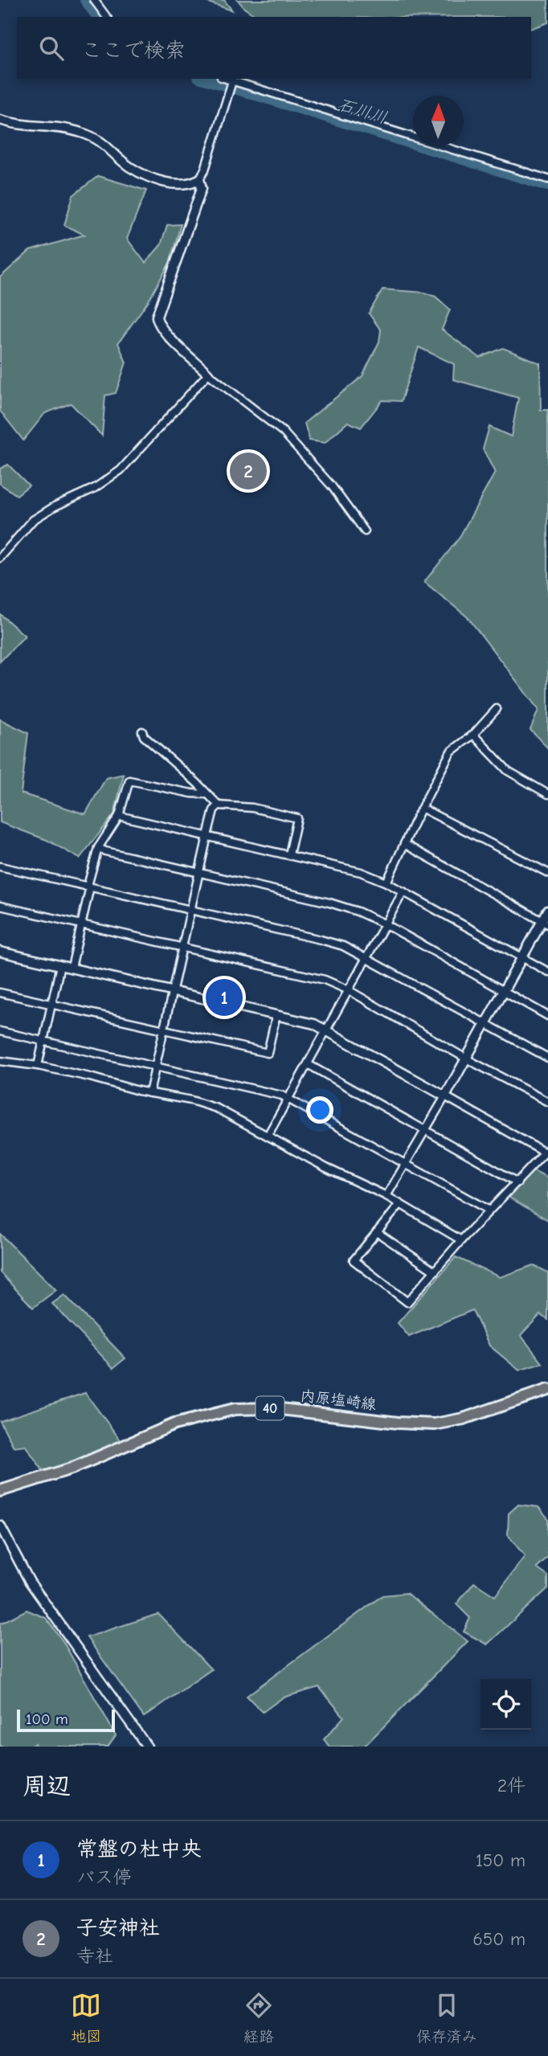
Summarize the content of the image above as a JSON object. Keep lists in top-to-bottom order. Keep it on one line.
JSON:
{"streets":{"main road":["内原塩崎線","40"]},"water":["石川川"],"scale_bar":"100 m","north":"top","page":{"search":"ここで検索","pins":["2","1"],"scale":"100 m","heading":["周辺","2件"],"list":[{"mark":"1","name":"常盤の杜中央","note":"バス停","value":"150 m"},{"mark":"2","name":"子安神社","note":"寺社","value":"650 m"}],"nav":["地図","経路","保存済み"]}}
